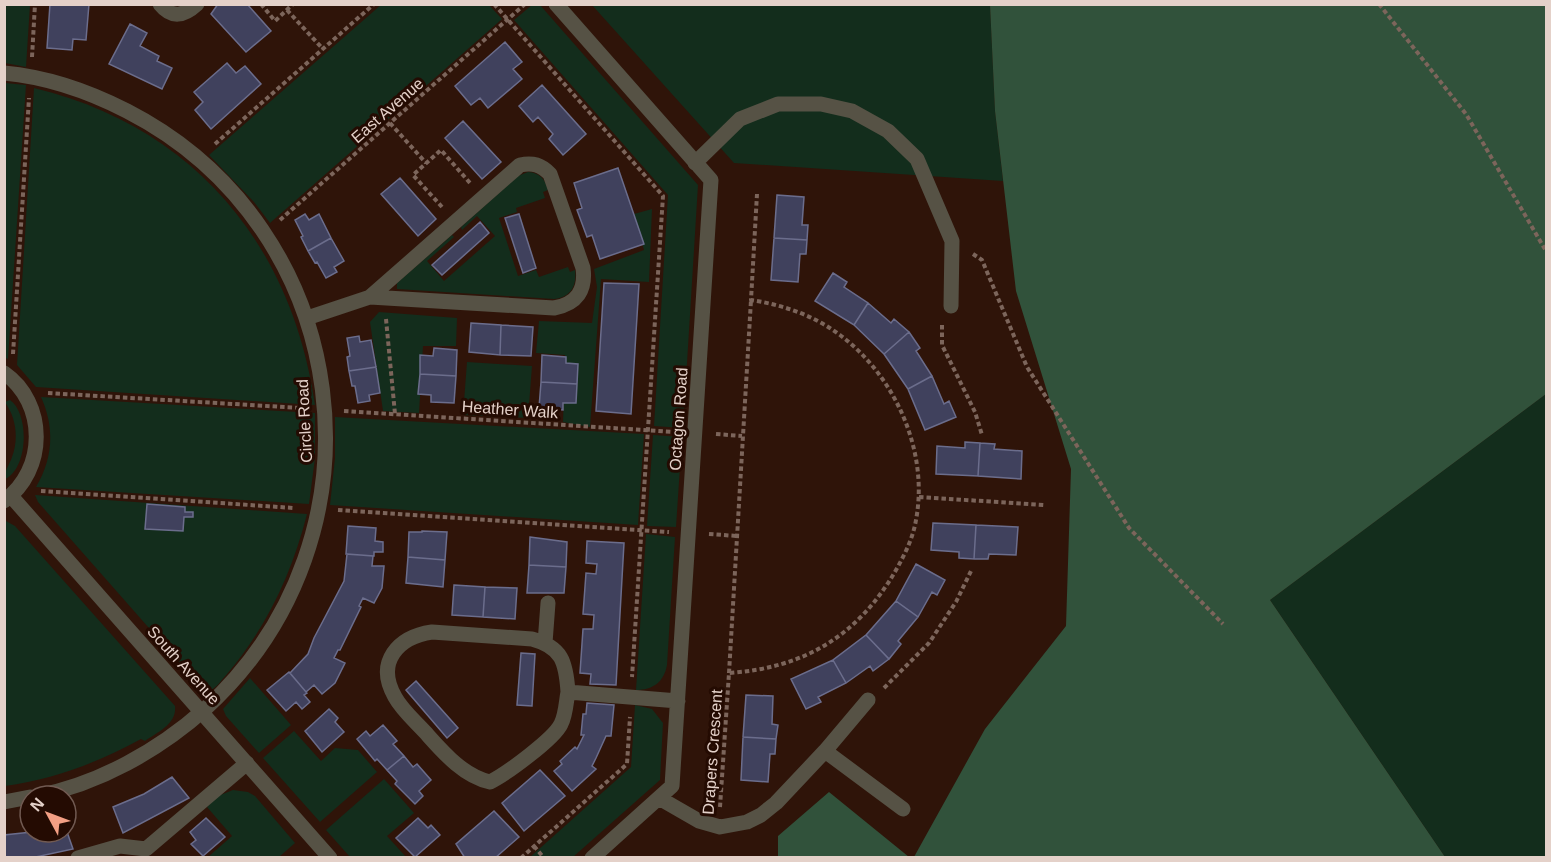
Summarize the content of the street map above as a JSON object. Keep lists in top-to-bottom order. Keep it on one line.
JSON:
{"streets":{"street":["Octagon Road","Circle Road","South Avenue"],"path":["East Avenue","Heather Walk","Drapers Crescent"]},"crossings":[["East Avenue","Circle Road"],["Heather Walk","Octagon Road"],["Heather Walk","Circle Road"],["Circle Road","South Avenue"]],"north":"top left"}
